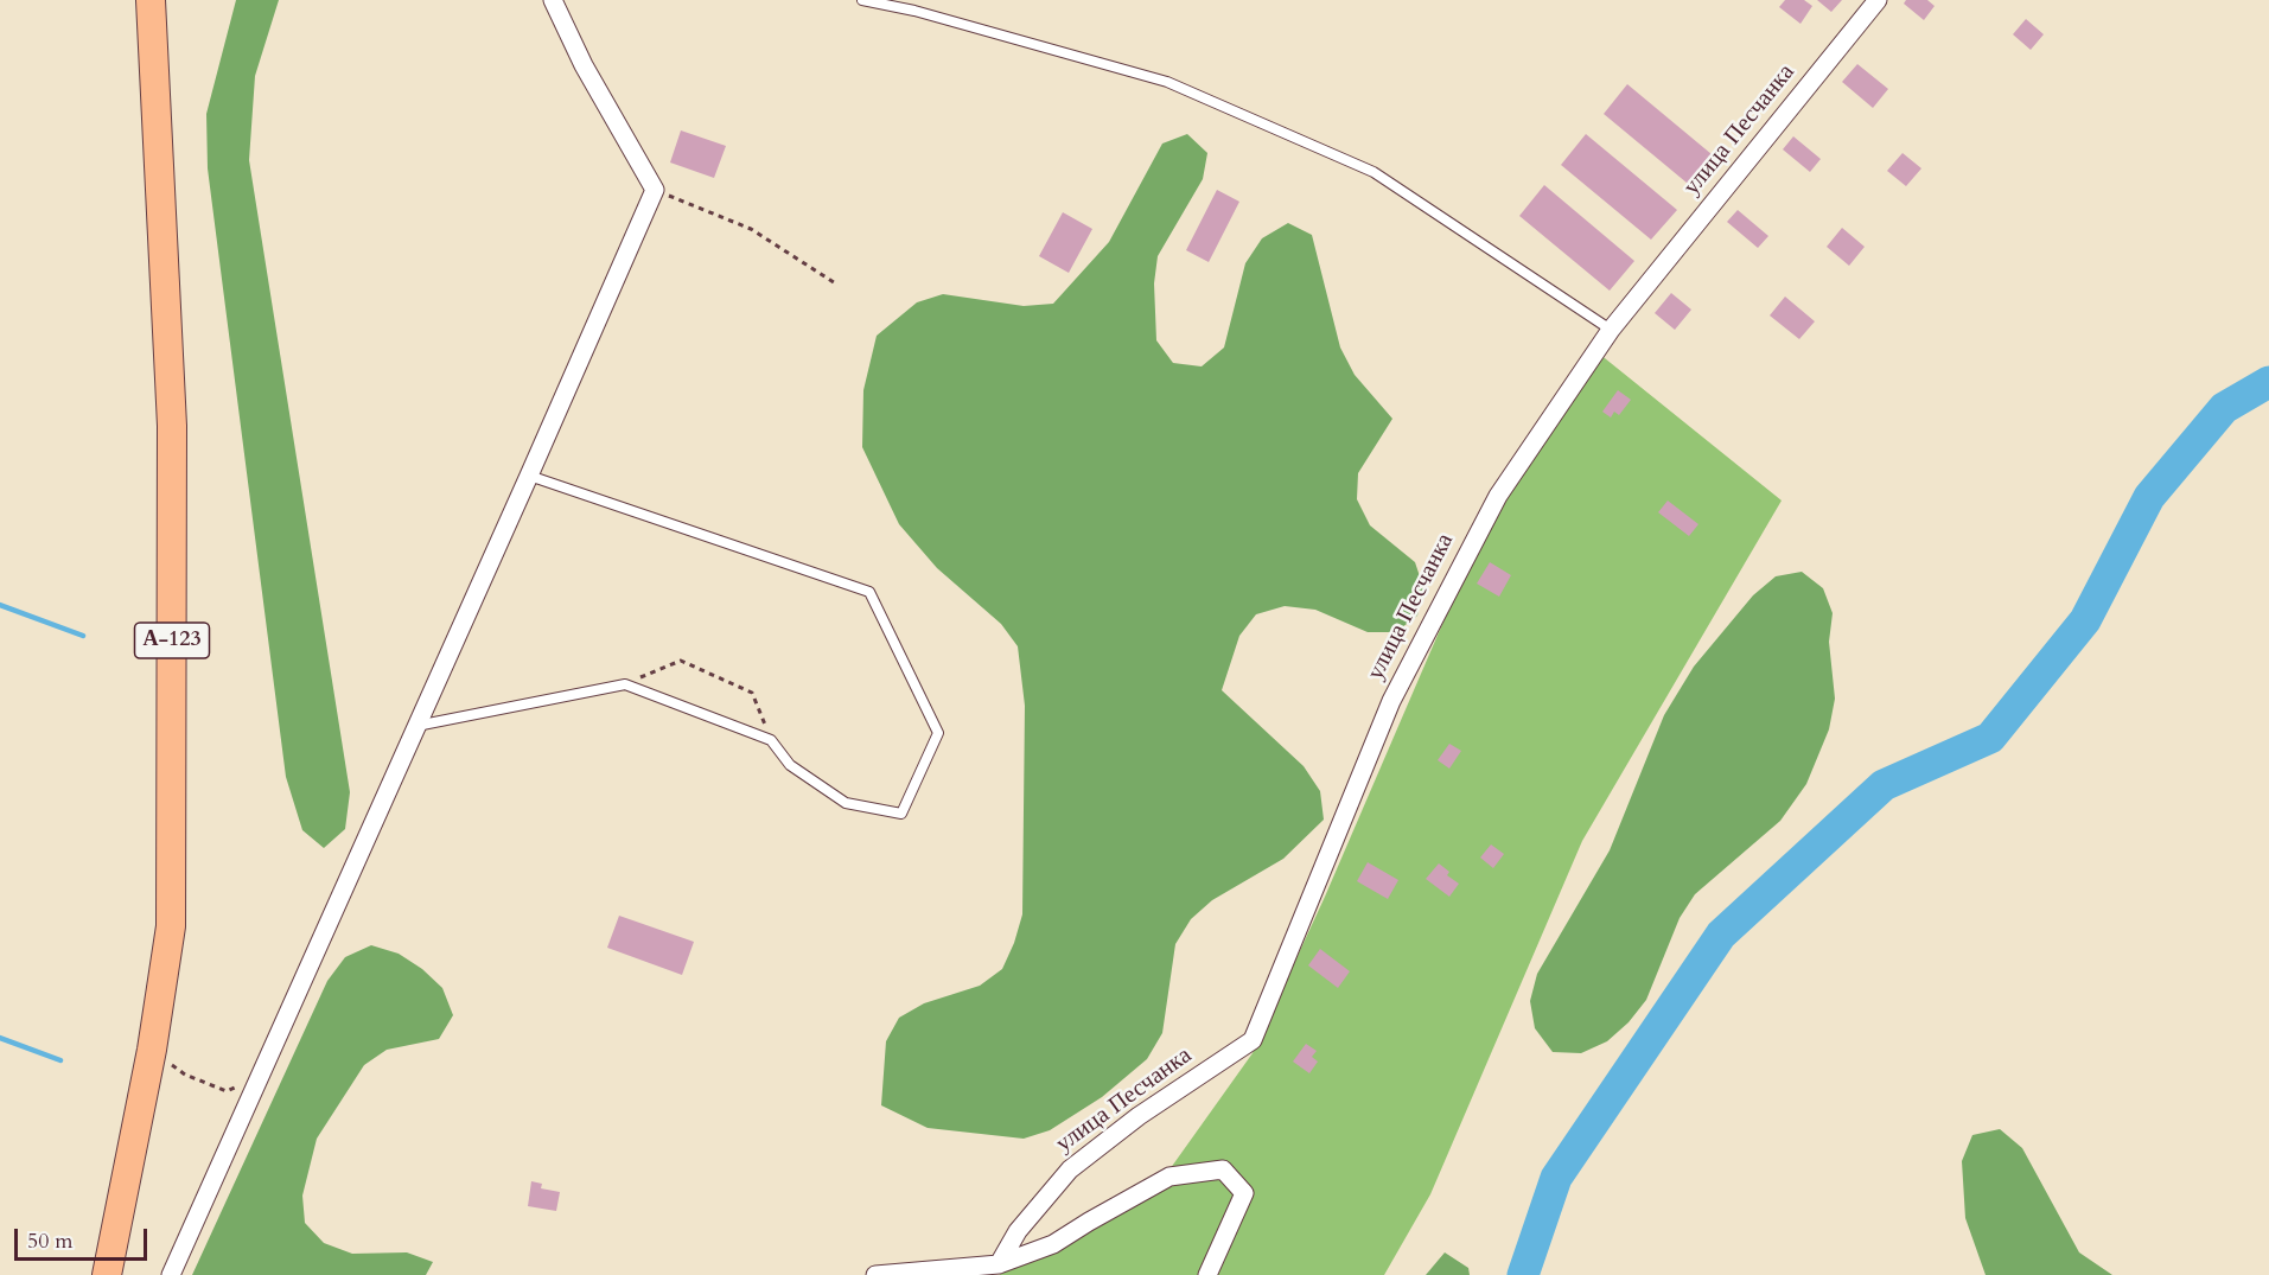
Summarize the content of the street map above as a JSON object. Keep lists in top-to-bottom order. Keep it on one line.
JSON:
{"streets":{"main road":["А-123"],"street":["улица Песчанка"]},"scale_bar":"50 m"}
